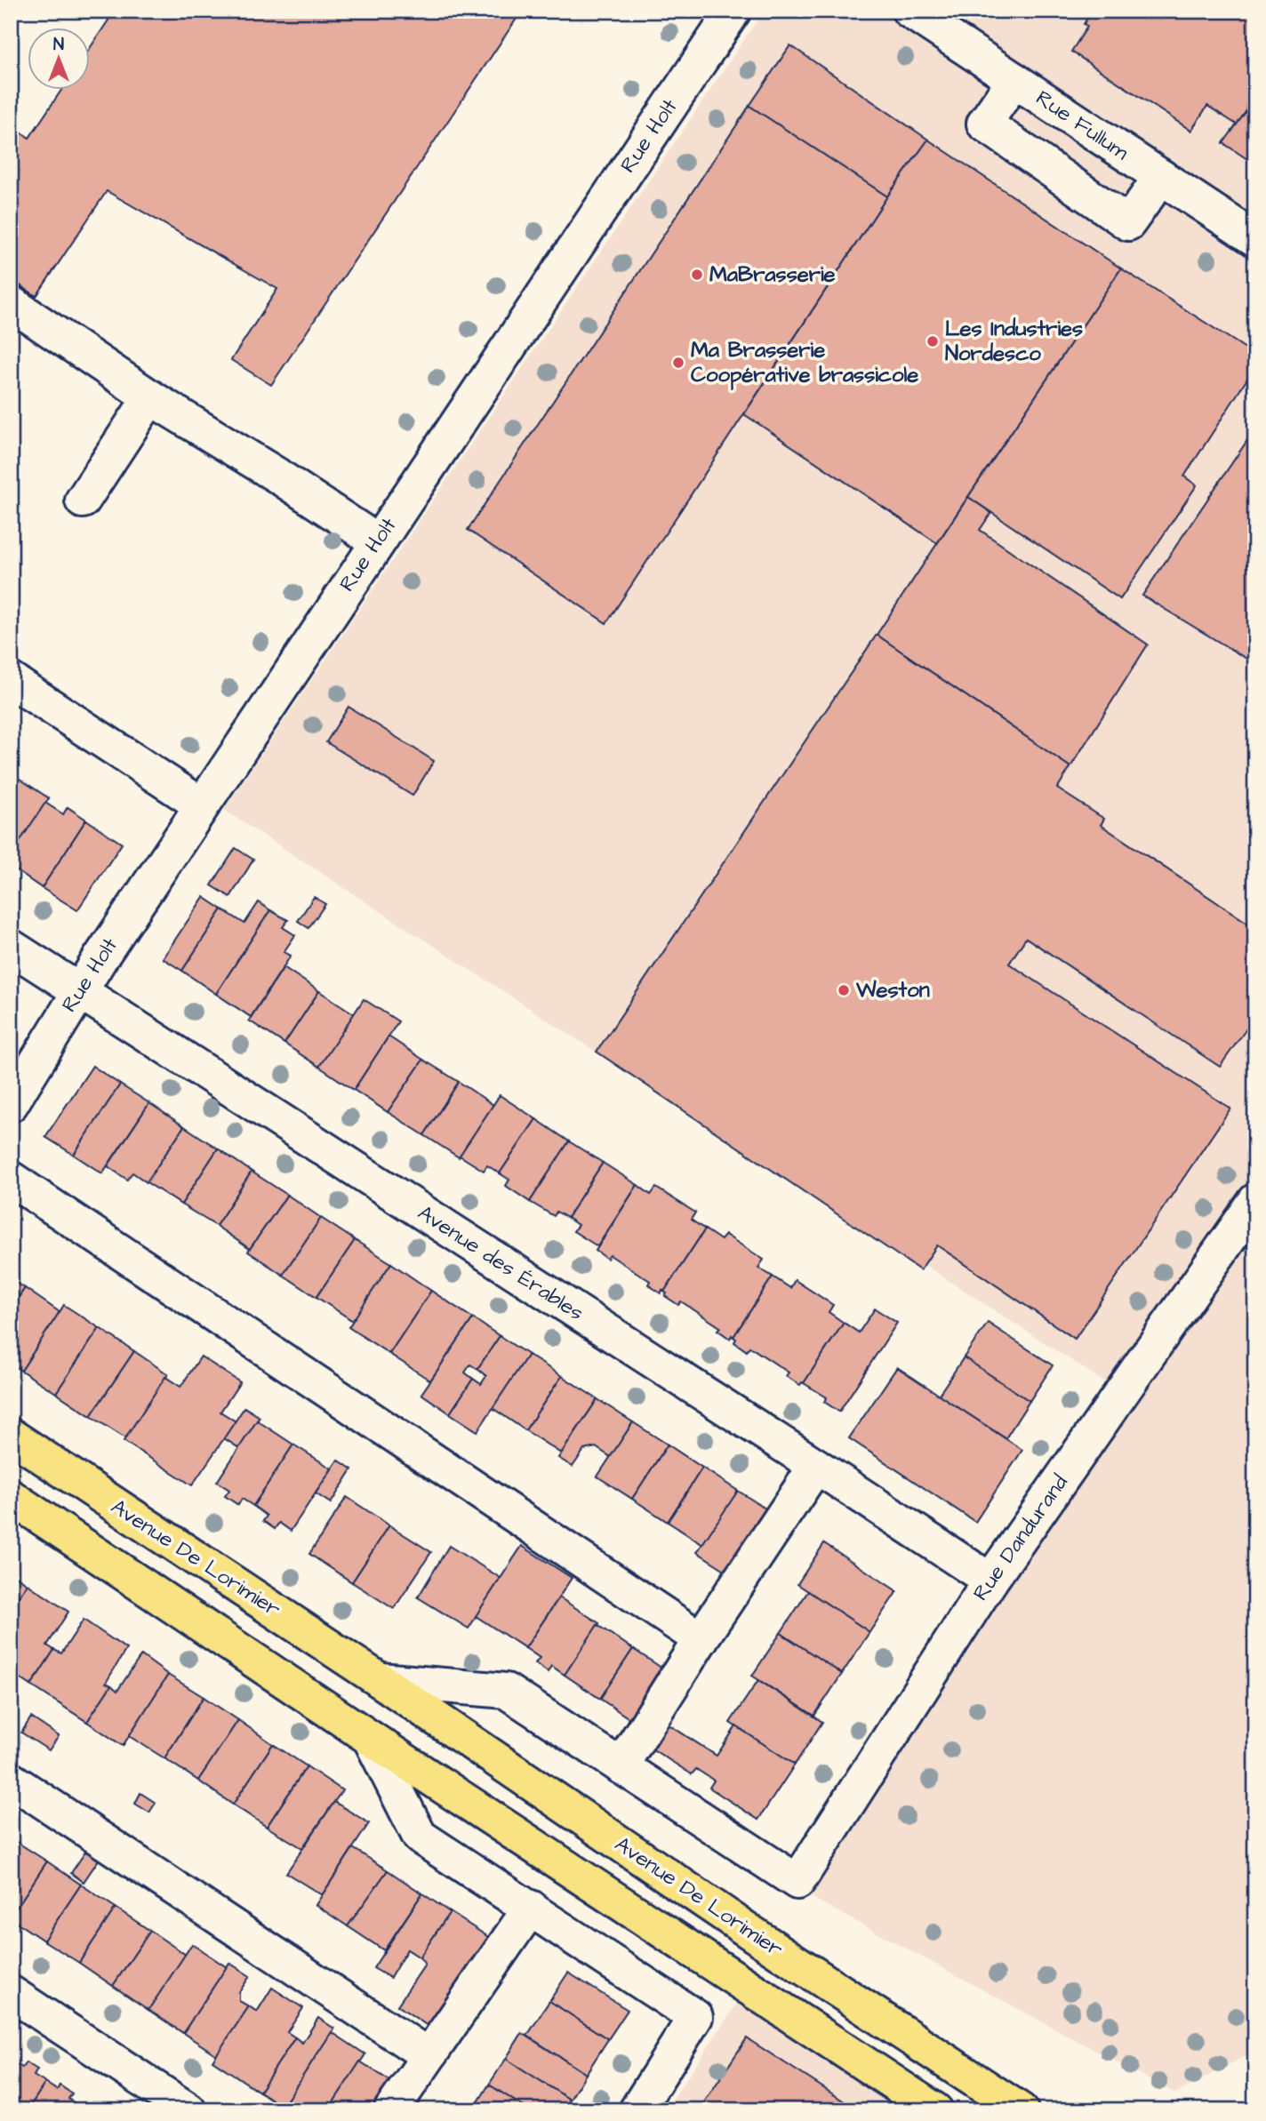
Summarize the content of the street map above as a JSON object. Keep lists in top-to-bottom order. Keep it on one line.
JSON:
{"streets":{"main road":["Avenue De Lorimier"],"street":["Rue Fullum","Rue Holt","Avenue des Érables","Rue Dandurand"]},"crossings":[["Rue Holt","Avenue des Érables"],["Avenue des Érables","Rue Dandurand"],["Rue Dandurand","Avenue De Lorimier"]],"places":["MaBrasserie","Les Industries Nordesco","Ma Brasserie Coopérative brassicole","Weston"],"north":"top"}
